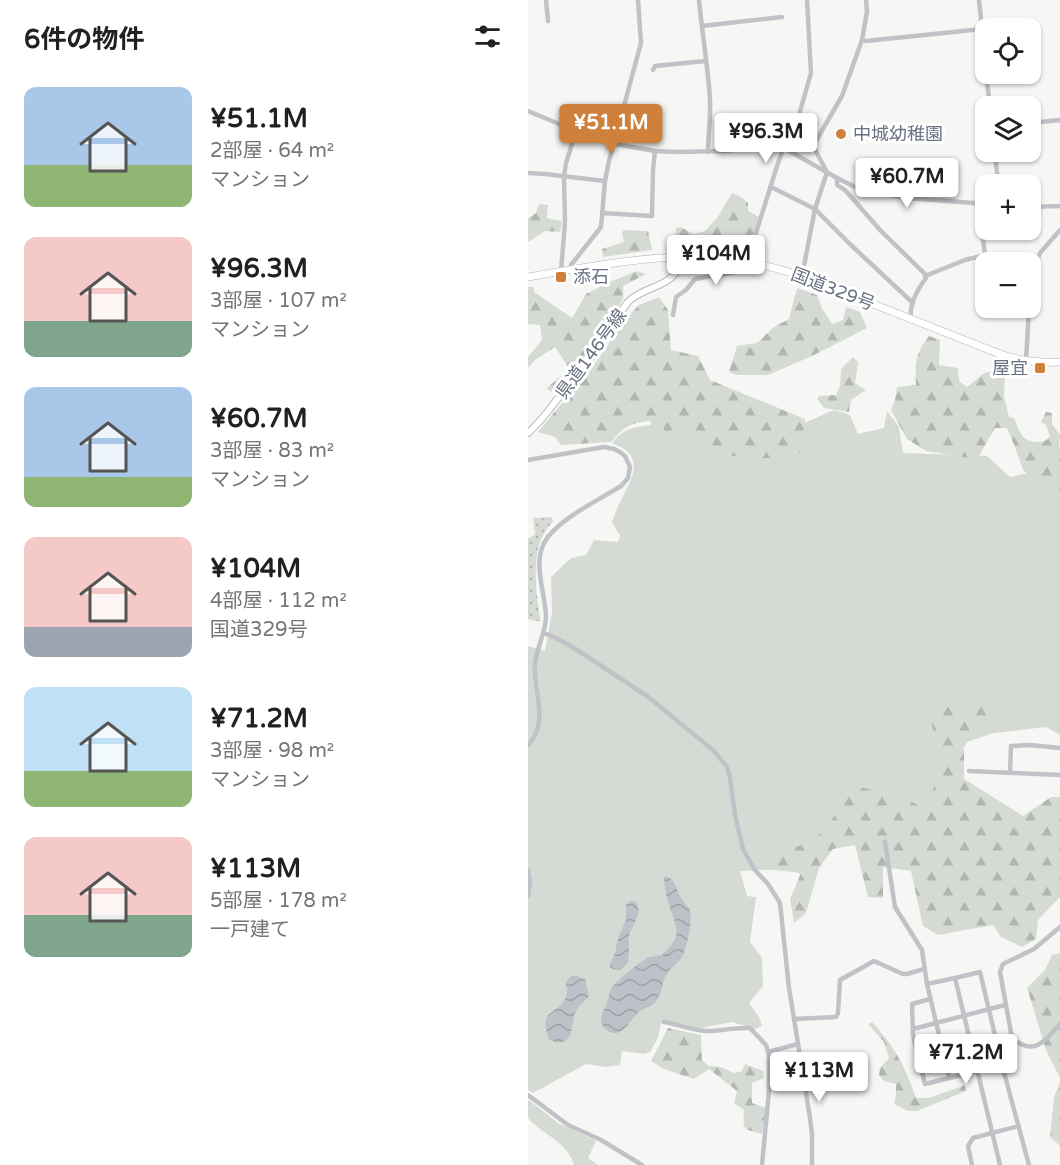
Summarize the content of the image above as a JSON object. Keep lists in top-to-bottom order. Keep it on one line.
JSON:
{"streets":{"highway":["国道329号"],"main road":["県道146号線"]},"crossings":[["国道329号","県道146号線"]],"places":{"other":["中城幼稚園"],"transit":["添石","屋宜"]},"page":{"heading":"6件の物件","map_buttons":["+","−"],"list":[{"name":"¥51.1M","note":"2部屋 · 64 m² · マンション"},{"name":"¥96.3M","note":"3部屋 · 107 m² · マンション"},{"name":"¥60.7M","note":"3部屋 · 83 m² · マンション"},{"name":"¥104M","note":"4部屋 · 112 m² · 国道329号"},{"name":"¥71.2M","note":"3部屋 · 98 m² · マンション"},{"name":"¥113M","note":"5部屋 · 178 m² · 一戸建て"}],"price":["¥51.1M","¥96.3M","¥60.7M","¥104M","¥71.2M","¥113M"]}}
